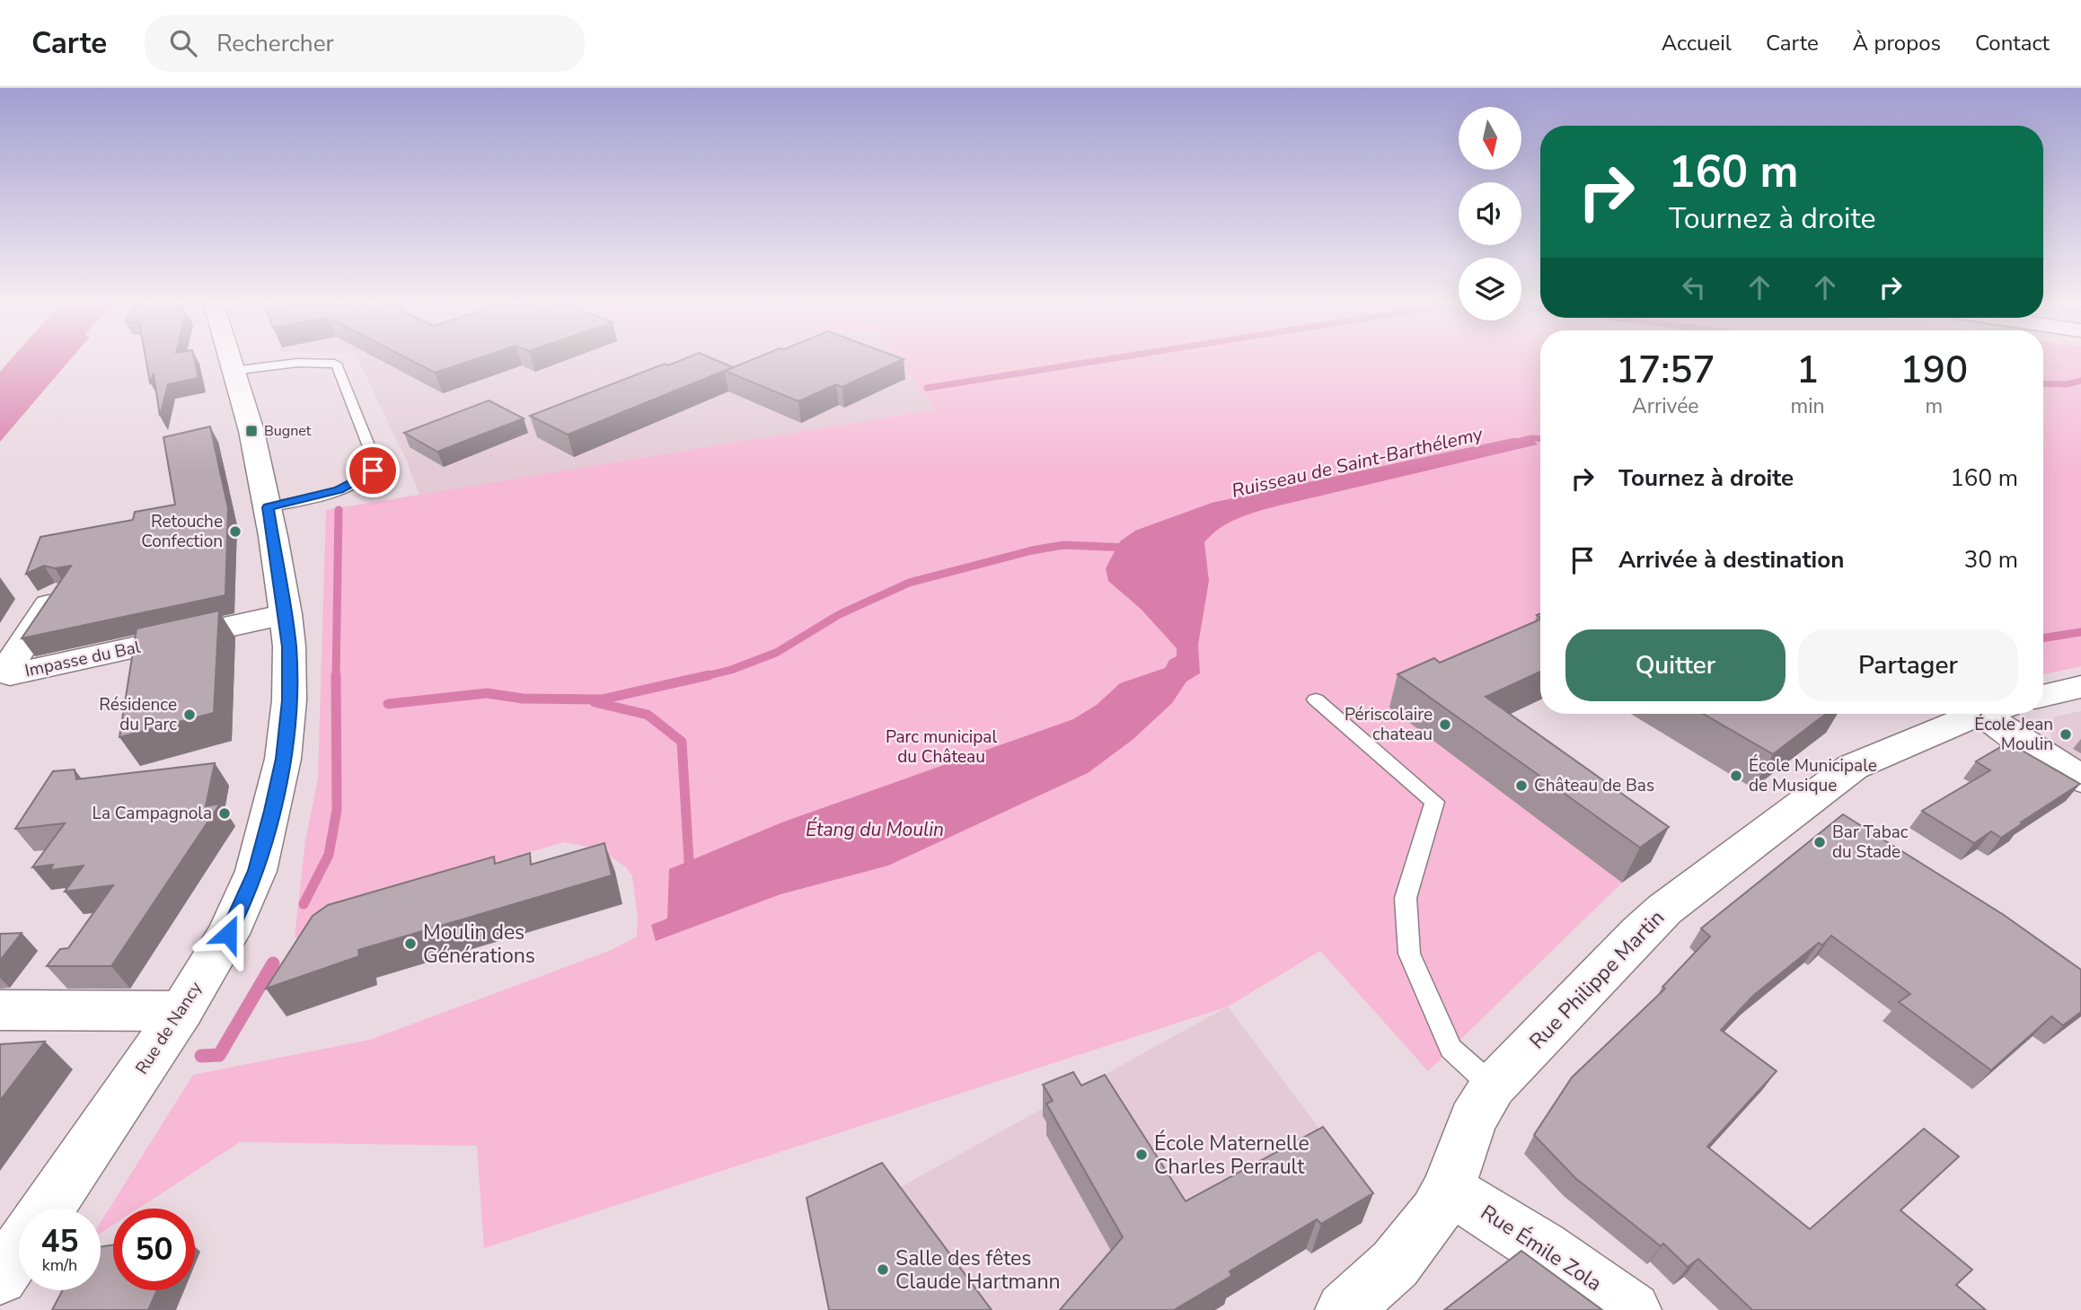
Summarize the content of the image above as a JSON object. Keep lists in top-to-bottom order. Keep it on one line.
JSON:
{"streets":{"main road":["Impasse du Bal","Rue Philippe Martin","Rue de Nancy","Rue Émile Zola"]},"crossings":[["Impasse du Bal","Rue de Nancy"],["Rue Philippe Martin","Rue Émile Zola"]],"water":["Ruisseau de Saint-Barthélemy","Étang du Moulin"],"parks":["Parc municipal du Château"],"places":{"transit":["Bugnet"],"other":["Retouche Confection","Résidence du Parc","Périscolaire chateau","École Jean Moulin","École Municipale de Musique","Château de Bas","La Campagnola","Bar Tabac du Stade","Moulin des Générations","École Maternelle Charles Perrault","Salle des fêtes Claude Hartmann"]},"north":"bottom","page":{"header":"Carte","search":"Rechercher","nav":["Accueil","Carte","À propos","Contact"],"turn":["160 m","Tournez à droite"],"eta":["17:57","Arrivée","1","min","190","m"],"list":[{"name":"Tournez à droite","value":"160 m"},{"name":"Arrivée à destination","value":"30 m"}],"buttons":["Quitter","Partager"],"speed":"45 km/h","limit":"50"}}
